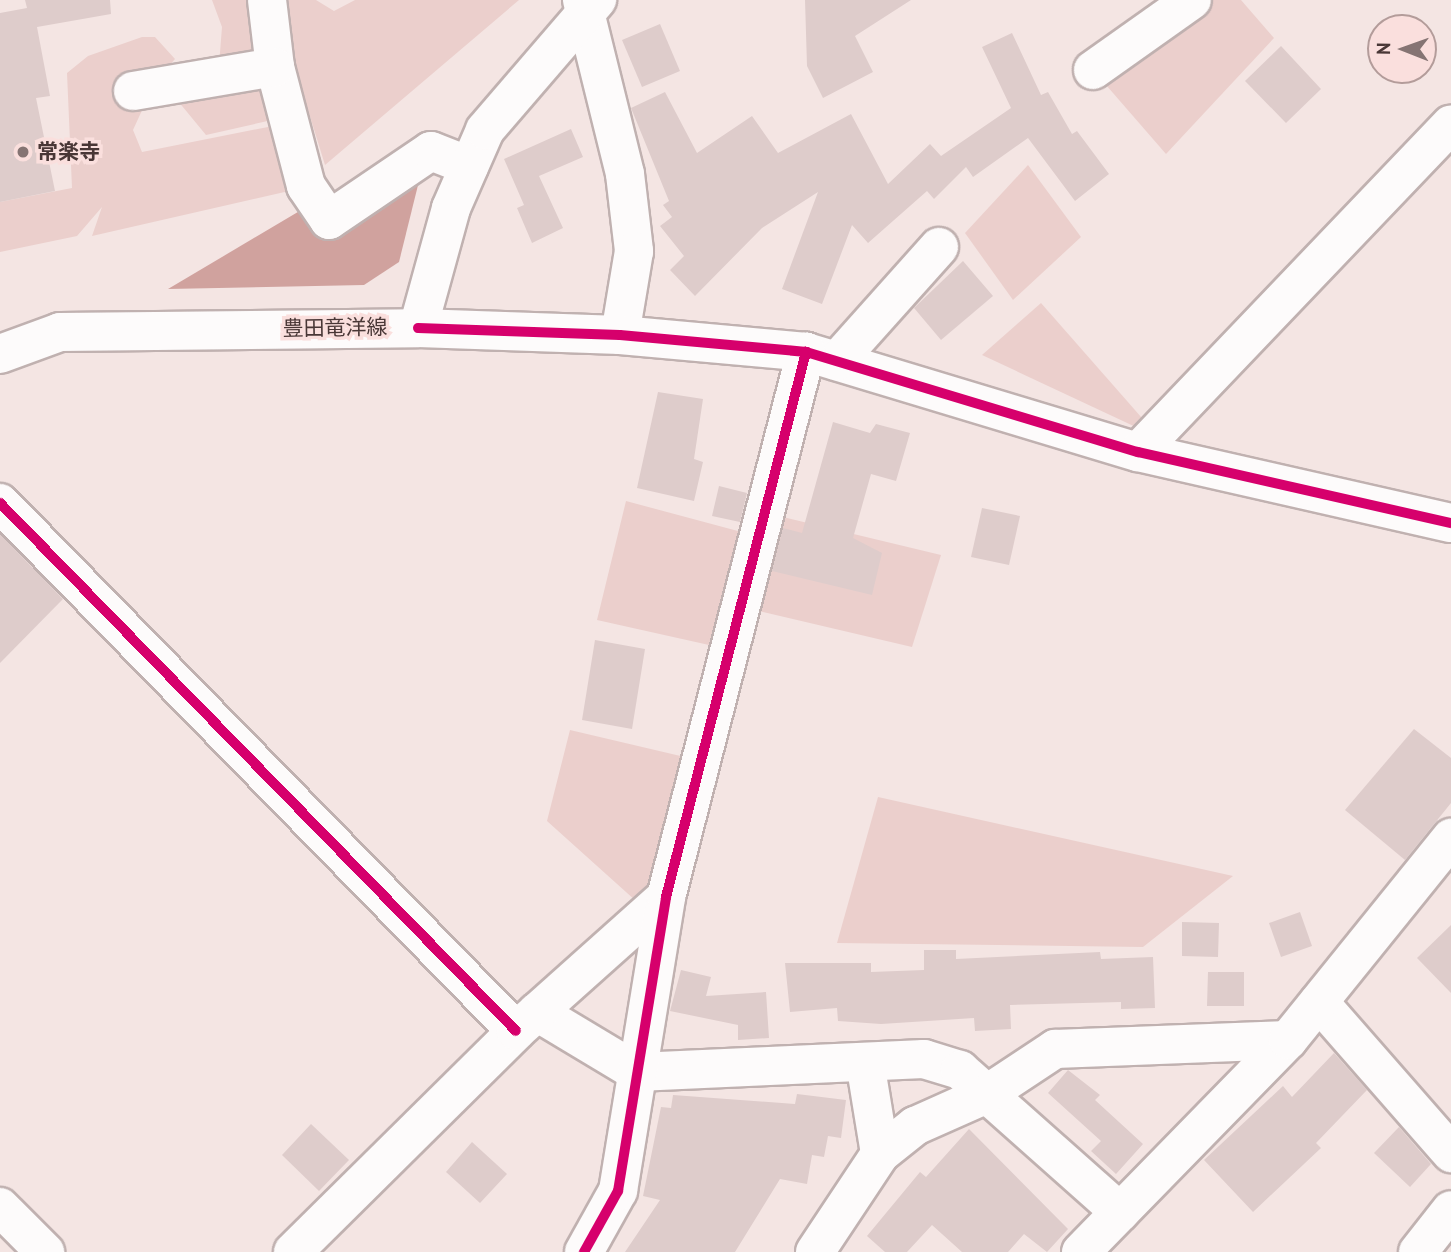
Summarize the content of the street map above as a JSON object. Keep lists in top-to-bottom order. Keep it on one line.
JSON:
{"streets":{"street":["豊田竜洋線"]},"places":["常楽寺"],"north":"left"}
